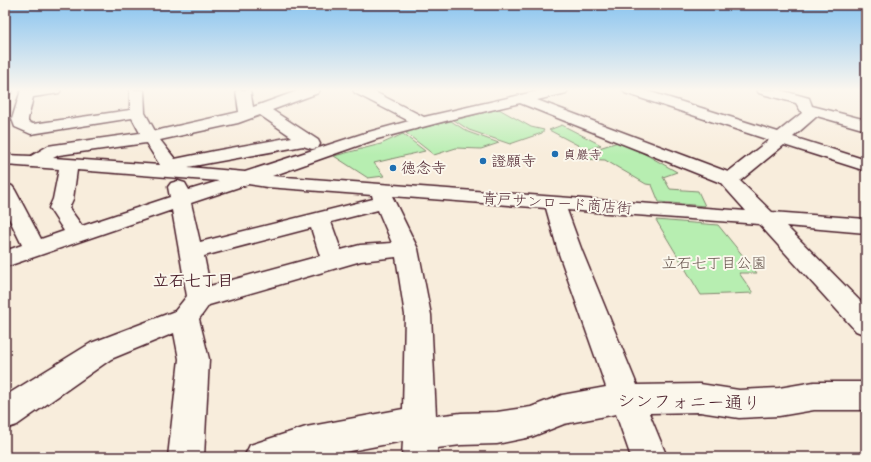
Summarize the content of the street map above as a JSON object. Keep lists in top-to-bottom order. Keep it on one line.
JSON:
{"streets":{"street":["青戸サンロード商店街","シンフォニー通り"]},"districts":["立石七丁目"],"parks":["立石七丁目公園"],"places":["貞巖寺","證願寺","徳念寺"]}
